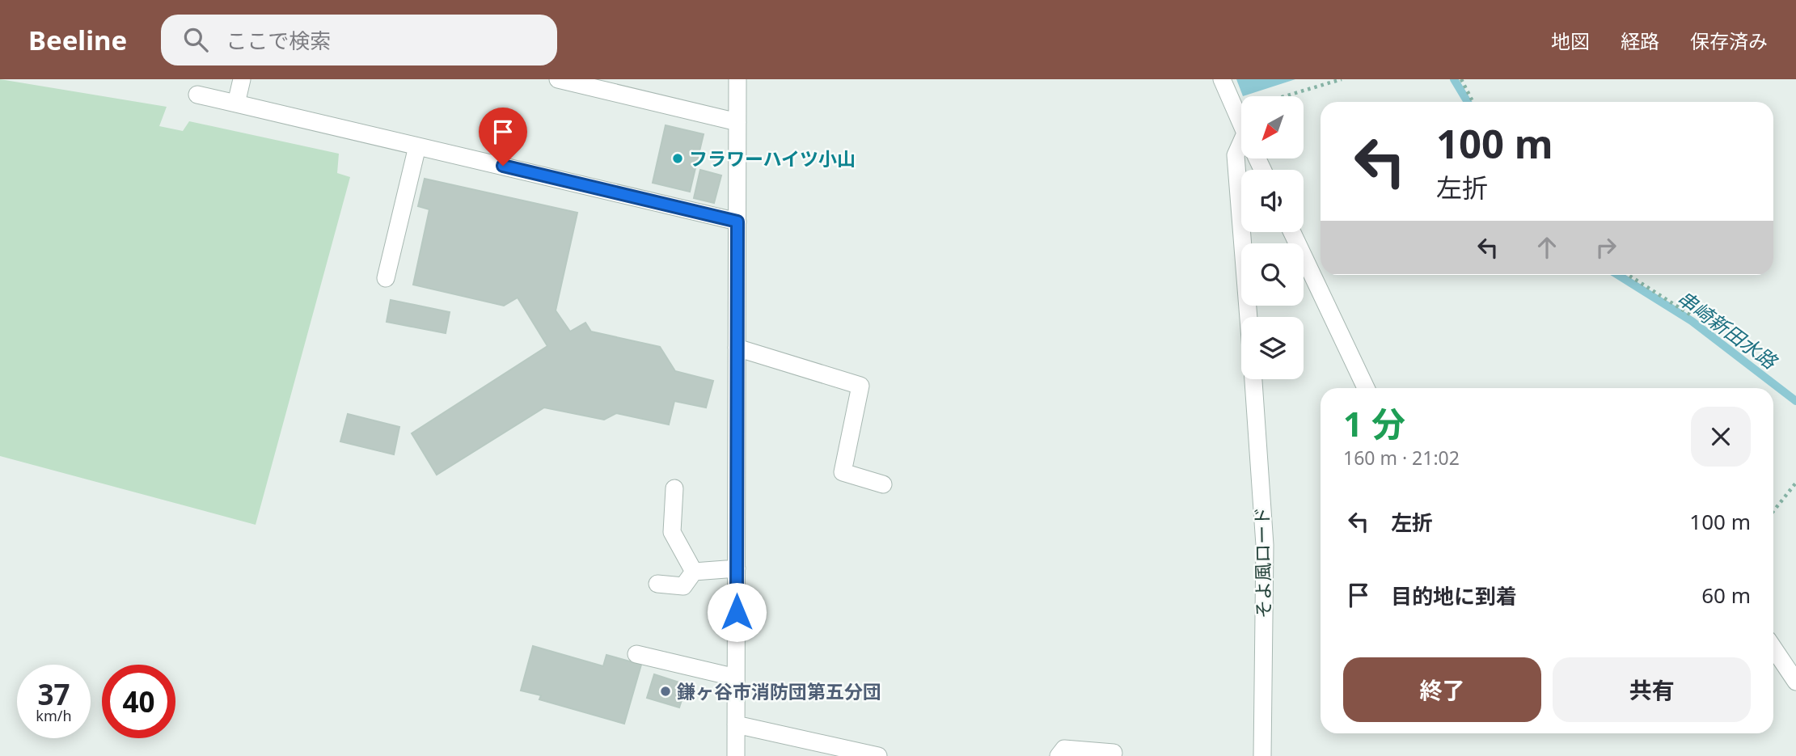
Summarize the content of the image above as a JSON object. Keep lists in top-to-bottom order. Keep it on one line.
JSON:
{"streets":{"street":["そよ風ロード"]},"water":["串崎新田水路"],"places":["フラワーハイツ小山","鎌ヶ谷市消防団第五分団"],"north":"bottom left","page":{"header":"Beeline","search":"ここで検索","nav":["地図","経路","保存済み"],"turn":["100 m","左折"],"heading":["1 分","160 m · 21:02"],"list":[{"name":"左折","value":"100 m"},{"name":"目的地に到着","value":"60 m"}],"buttons":["終了","共有"],"speed":"37 km/h","limit":"40"}}
